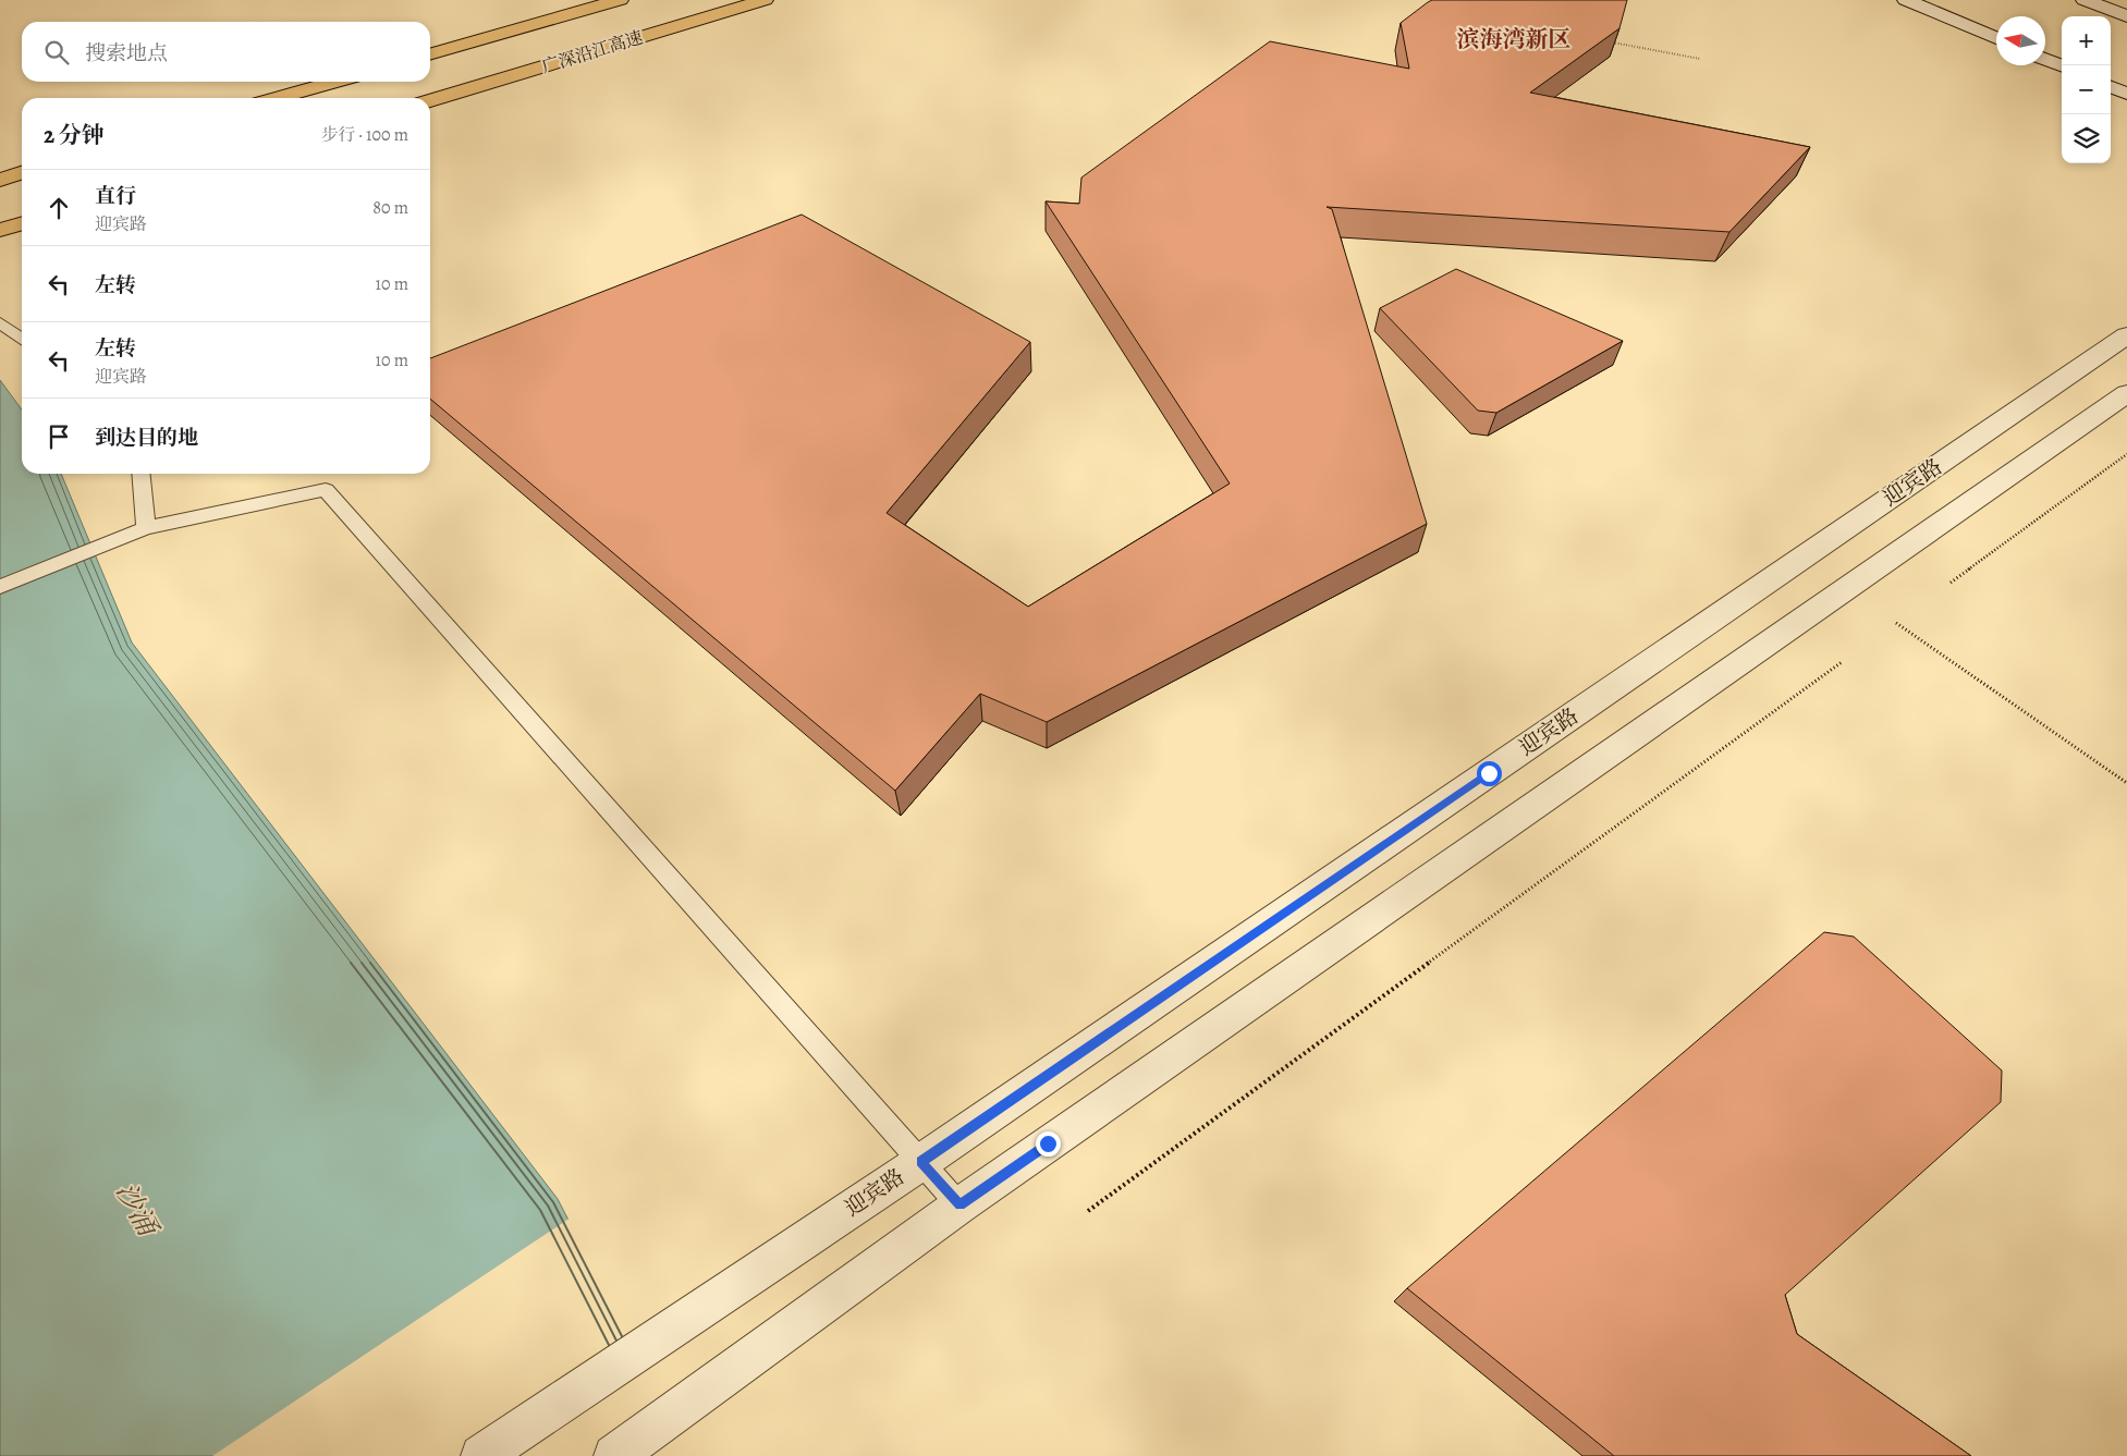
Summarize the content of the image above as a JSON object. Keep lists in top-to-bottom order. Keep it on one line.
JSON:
{"streets":{"highway":["广深沿江高速"],"street":["迎宾路"]},"districts":["滨海湾新区"],"water":["沙涌"],"north":"left","page":{"map_buttons":["+","−"],"search":"搜索地点","heading":["2 分钟","步行 · 100 m"],"list":[["直行","迎宾路","80 m"],["左转","10 m"],["左转","迎宾路","10 m"],"到达目的地"]}}
